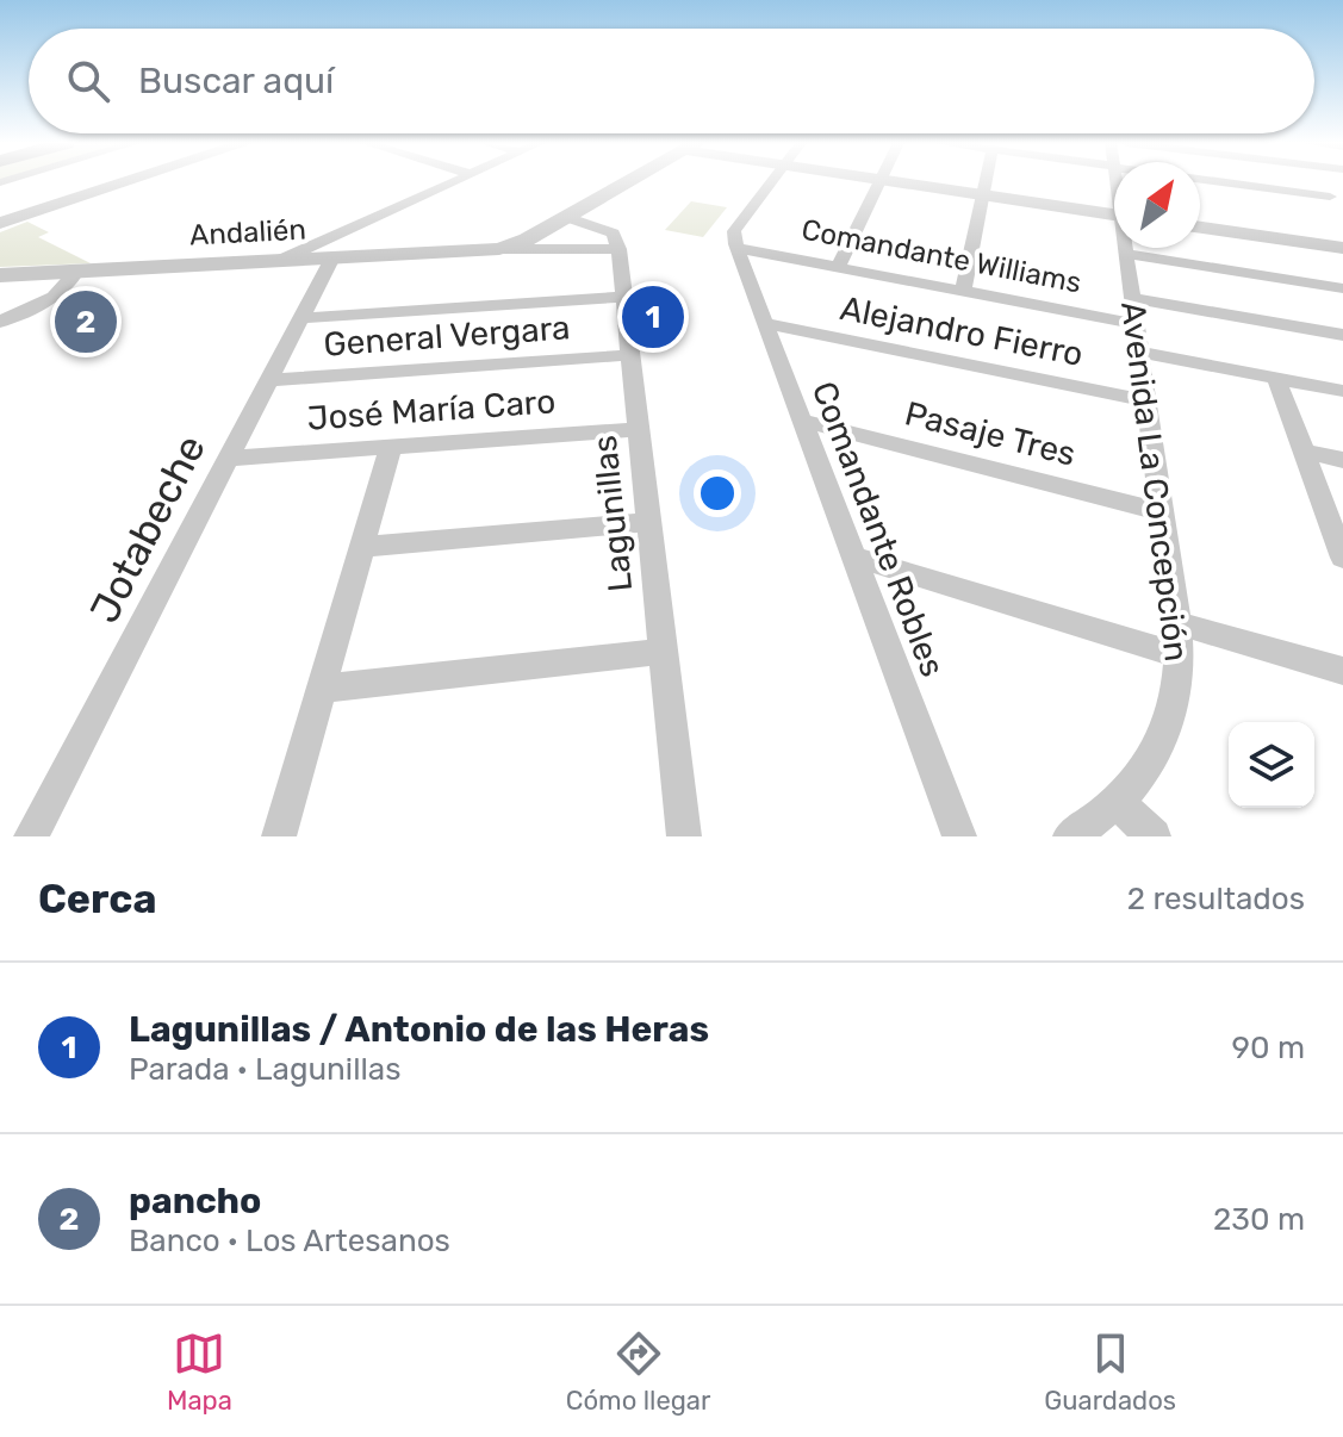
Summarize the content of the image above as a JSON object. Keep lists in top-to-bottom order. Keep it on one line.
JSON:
{"streets":{"street":["Andalién","Comandante Williams","Alejandro Fierro","General Vergara","José María Caro","Pasaje Tres","Avenida La Concepción","Lagunillas","Jotabeche","Comandante Robles"]},"crossings":[["Andalién","Jotabeche"],["Comandante Williams","Avenida La Concepción"],["Comandante Williams","Comandante Robles"],["Alejandro Fierro","Avenida La Concepción"],["Alejandro Fierro","Comandante Robles"],["General Vergara","Lagunillas"],["General Vergara","Jotabeche"],["José María Caro","Lagunillas"],["José María Caro","Jotabeche"],["Pasaje Tres","Avenida La Concepción"],["Pasaje Tres","Comandante Robles"]],"north":"top right","page":{"search":"Buscar aquí","pins":["1","2"],"heading":["Cerca","2 resultados"],"list":[{"mark":"1","name":"Lagunillas / Antonio de las Heras","note":"Parada · Lagunillas","value":"90 m"},{"mark":"2","name":"pancho","note":"Banco · Los Artesanos","value":"230 m"}],"nav":["Mapa","Cómo llegar","Guardados"]}}
